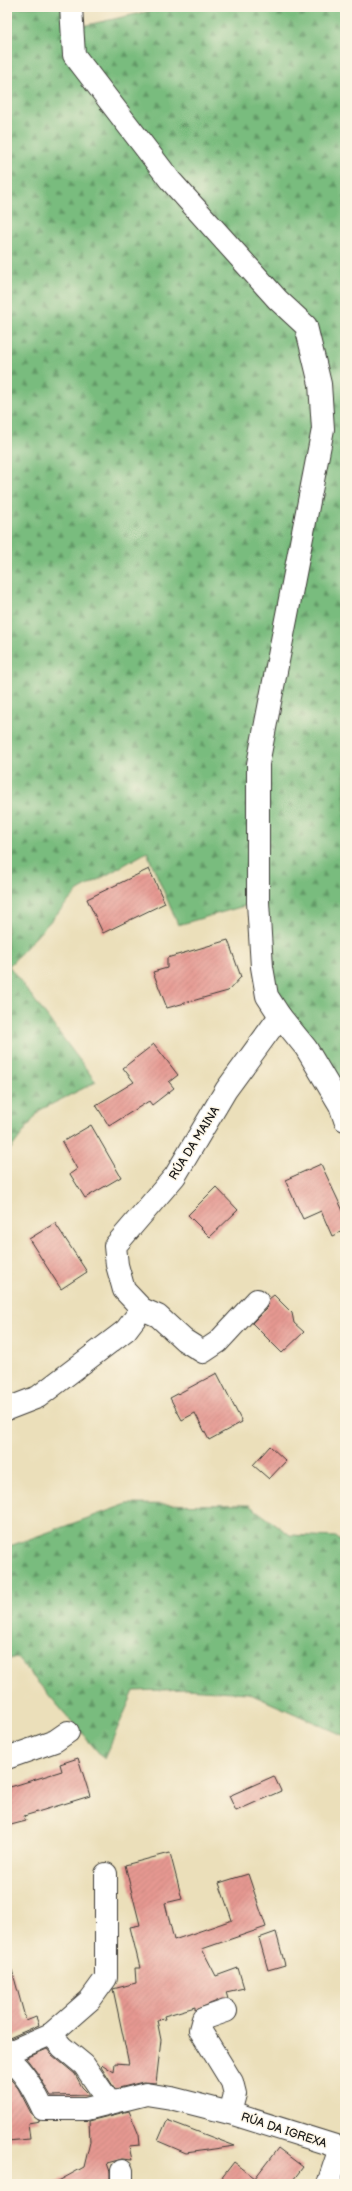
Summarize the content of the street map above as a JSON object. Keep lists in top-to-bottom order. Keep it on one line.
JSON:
{"streets":{"street":["RÚA DA MAINA","RÚA DA IGREXA"]}}
